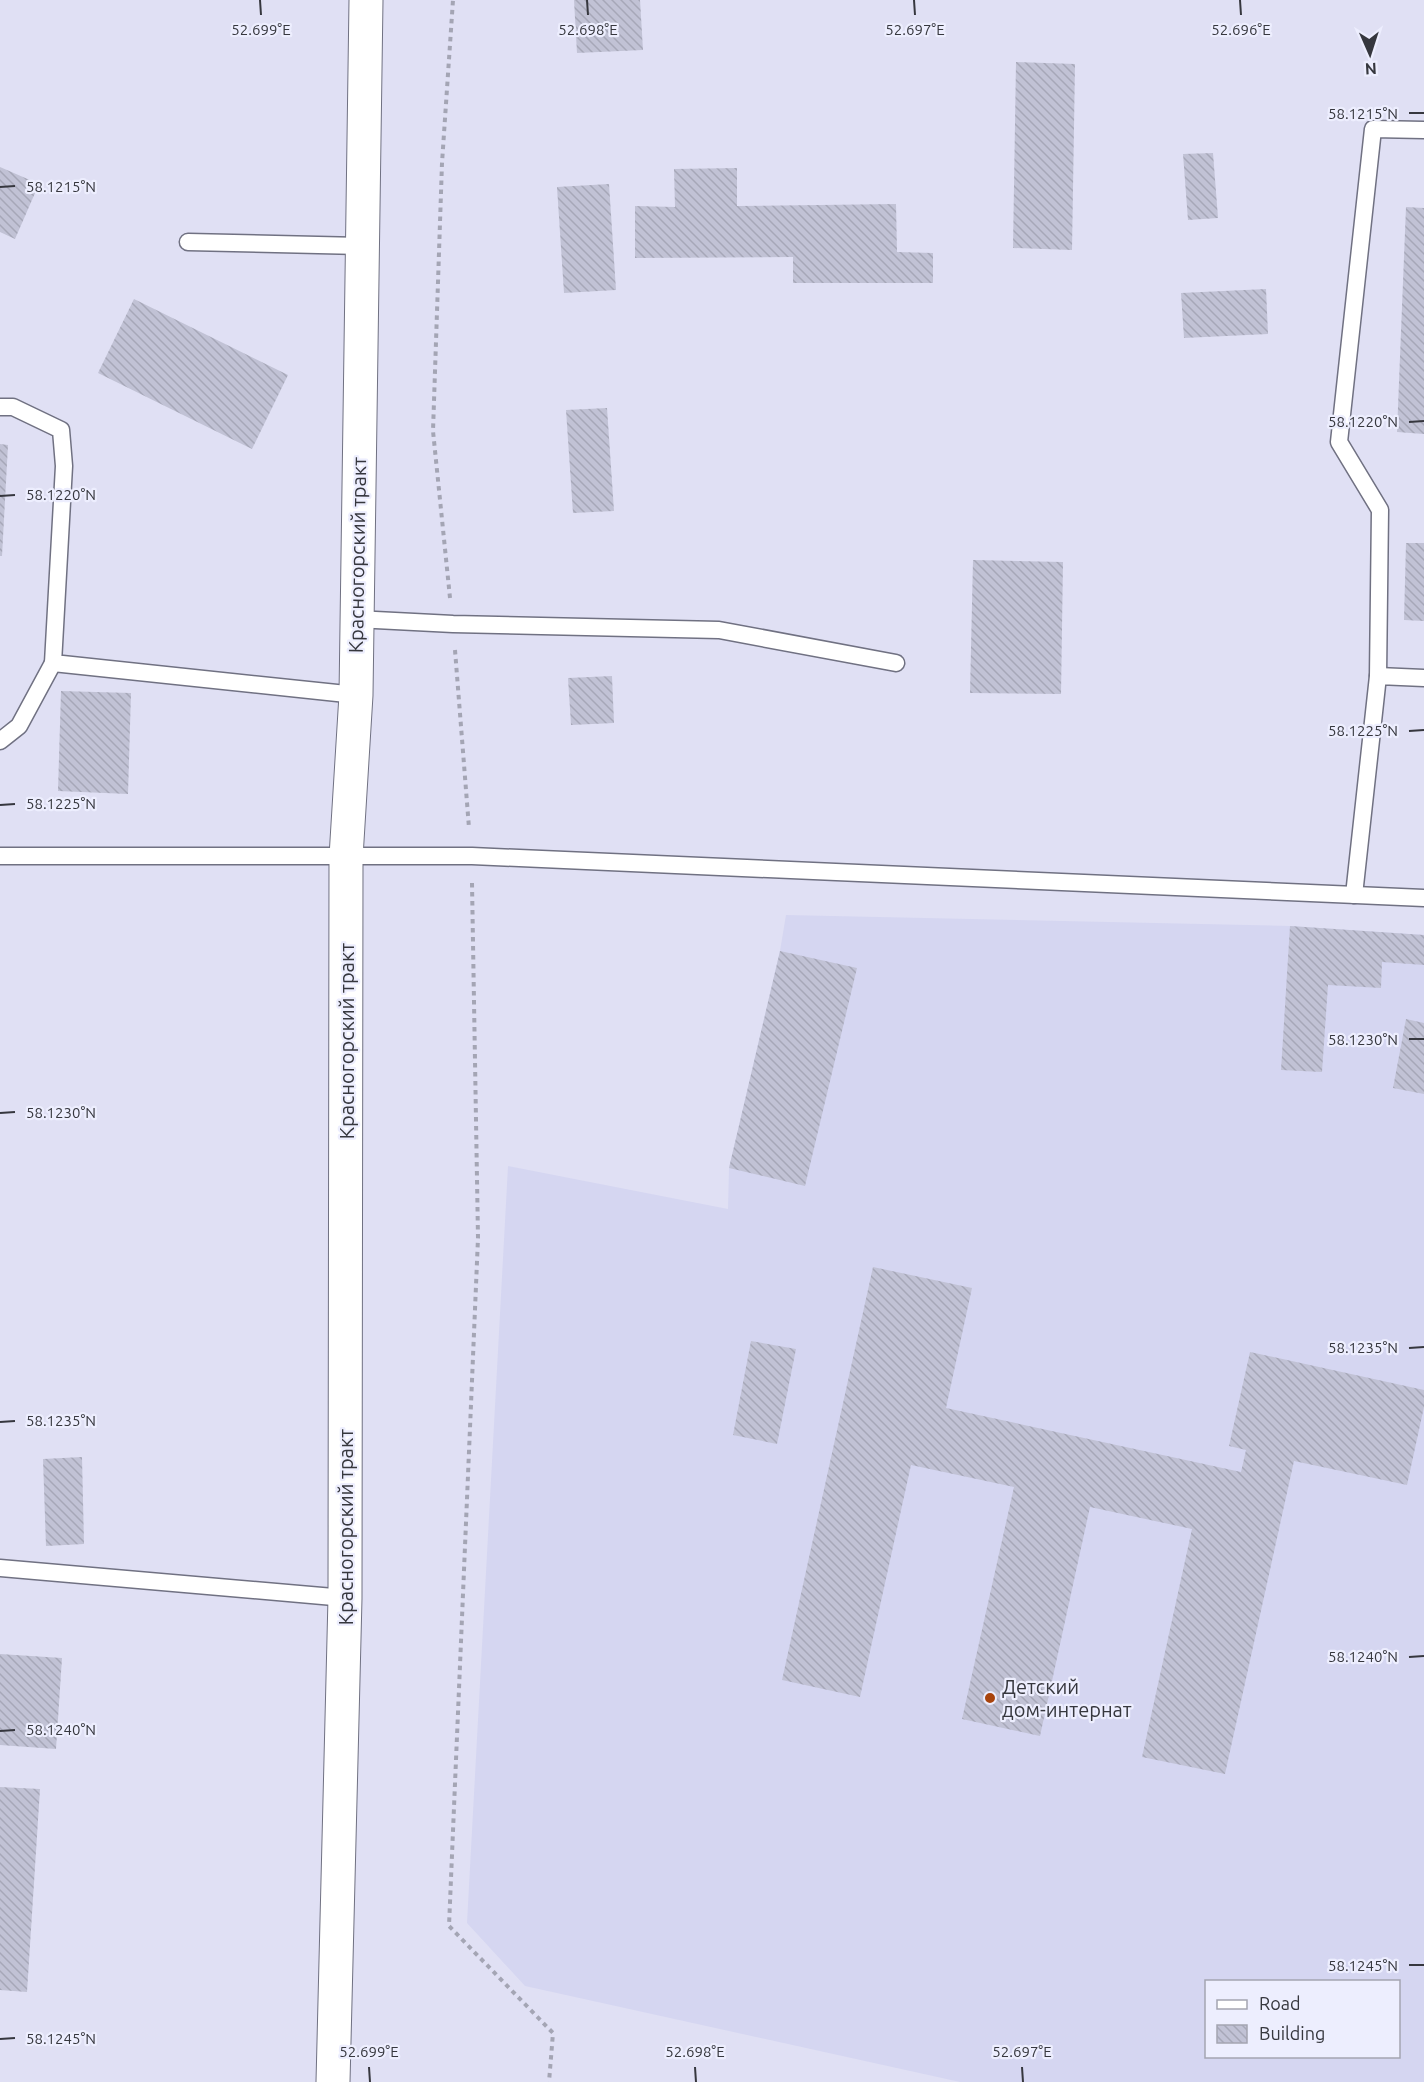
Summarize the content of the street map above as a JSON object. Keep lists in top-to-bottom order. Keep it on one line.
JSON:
{"streets":{"main road":["Красногорский тракт"]},"places":["Детский дом-интернат"],"legend":["Road","Building"],"north":"bottom","coordinates":["52.699°E","52.698°E","52.697°E","52.696°E","58.1215°N","58.1220°N","58.1225°N","58.1230°N","58.1235°N","58.1240°N","58.1245°N"]}
